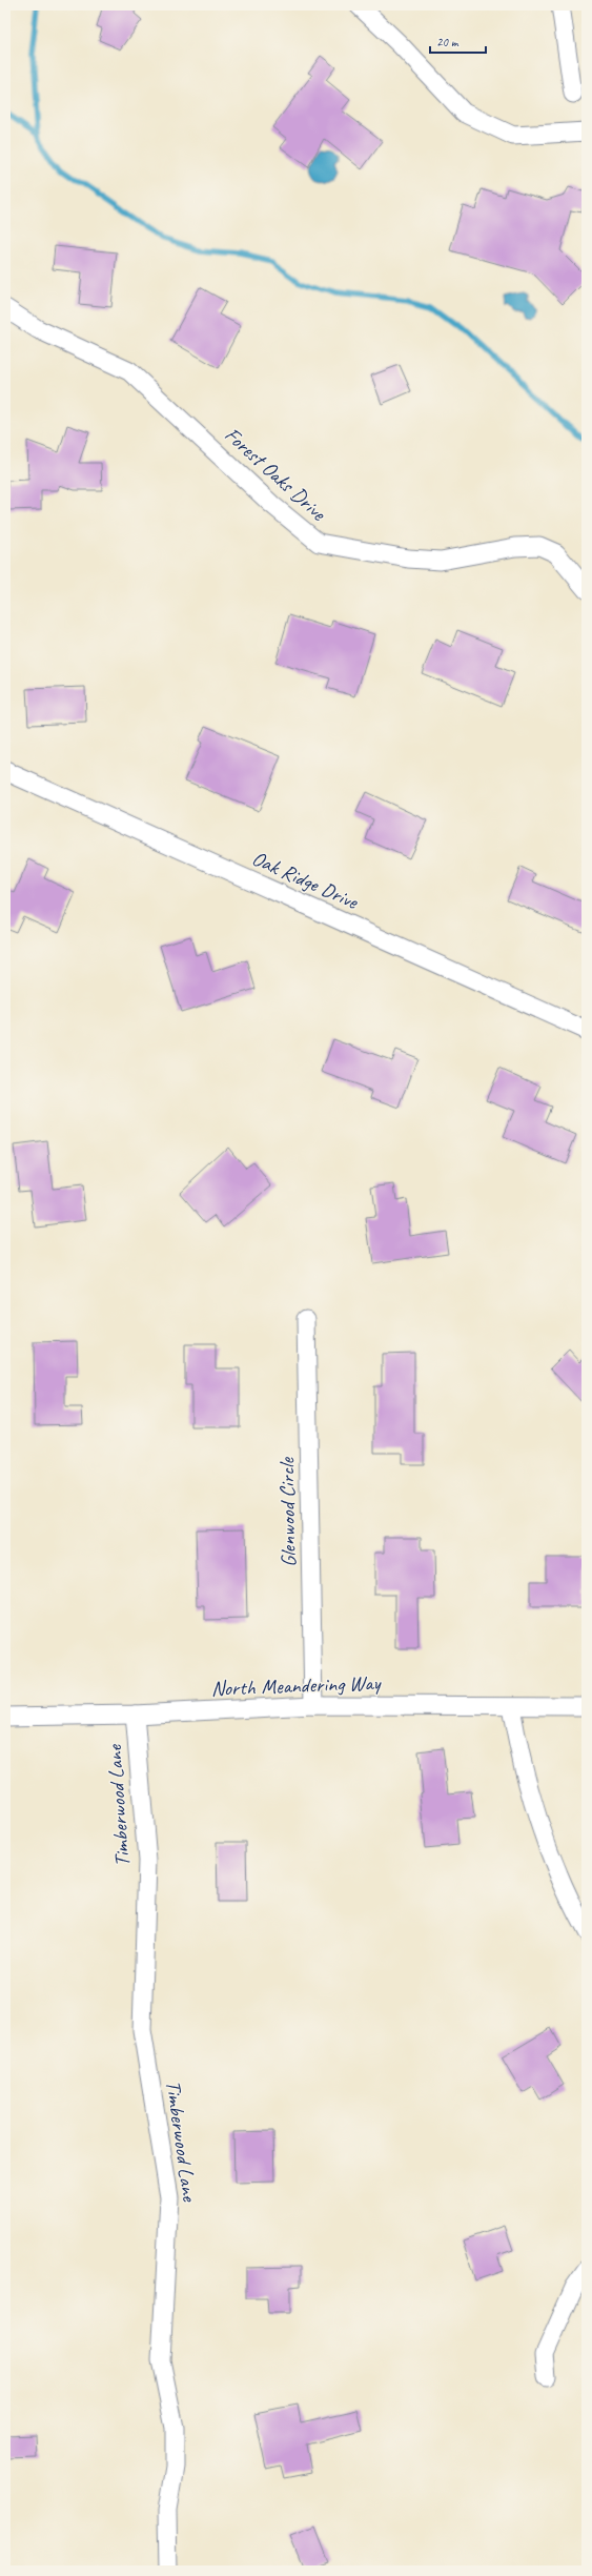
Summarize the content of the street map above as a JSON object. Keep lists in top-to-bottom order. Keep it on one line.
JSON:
{"streets":{"street":["Forest Oaks Drive","Oak Ridge Drive","Glenwood Circle","North Meandering Way","Timberwood Lane"]},"crossings":[["Glenwood Circle","North Meandering Way"],["North Meandering Way","Timberwood Lane"]],"scale_bar":"20 m"}
